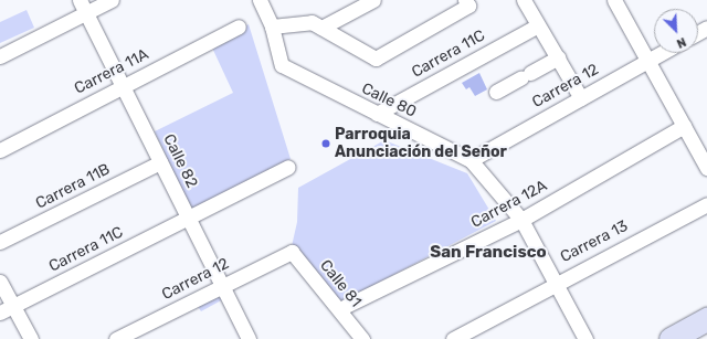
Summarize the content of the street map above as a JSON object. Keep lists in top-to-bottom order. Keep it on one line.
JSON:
{"streets":{"street":["Carrera 11C","Carrera 11A","Carrera 12","Calle 80","Calle 82","Carrera 11B","Carrera 12A","Carrera 13","Calle 81"]},"crossings":[["Carrera 11C","Calle 80"],["Carrera 11C","Calle 82"],["Carrera 11A","Calle 82"],["Carrera 12","Calle 80"],["Carrera 12","Calle 82"],["Carrera 12","Calle 81"],["Calle 80","Carrera 12A"],["Calle 80","Carrera 13"],["Calle 82","Carrera 11B"]],"districts":["San Francisco"],"places":["Parroquia Anunciación del Señor"],"north":"bottom right"}
